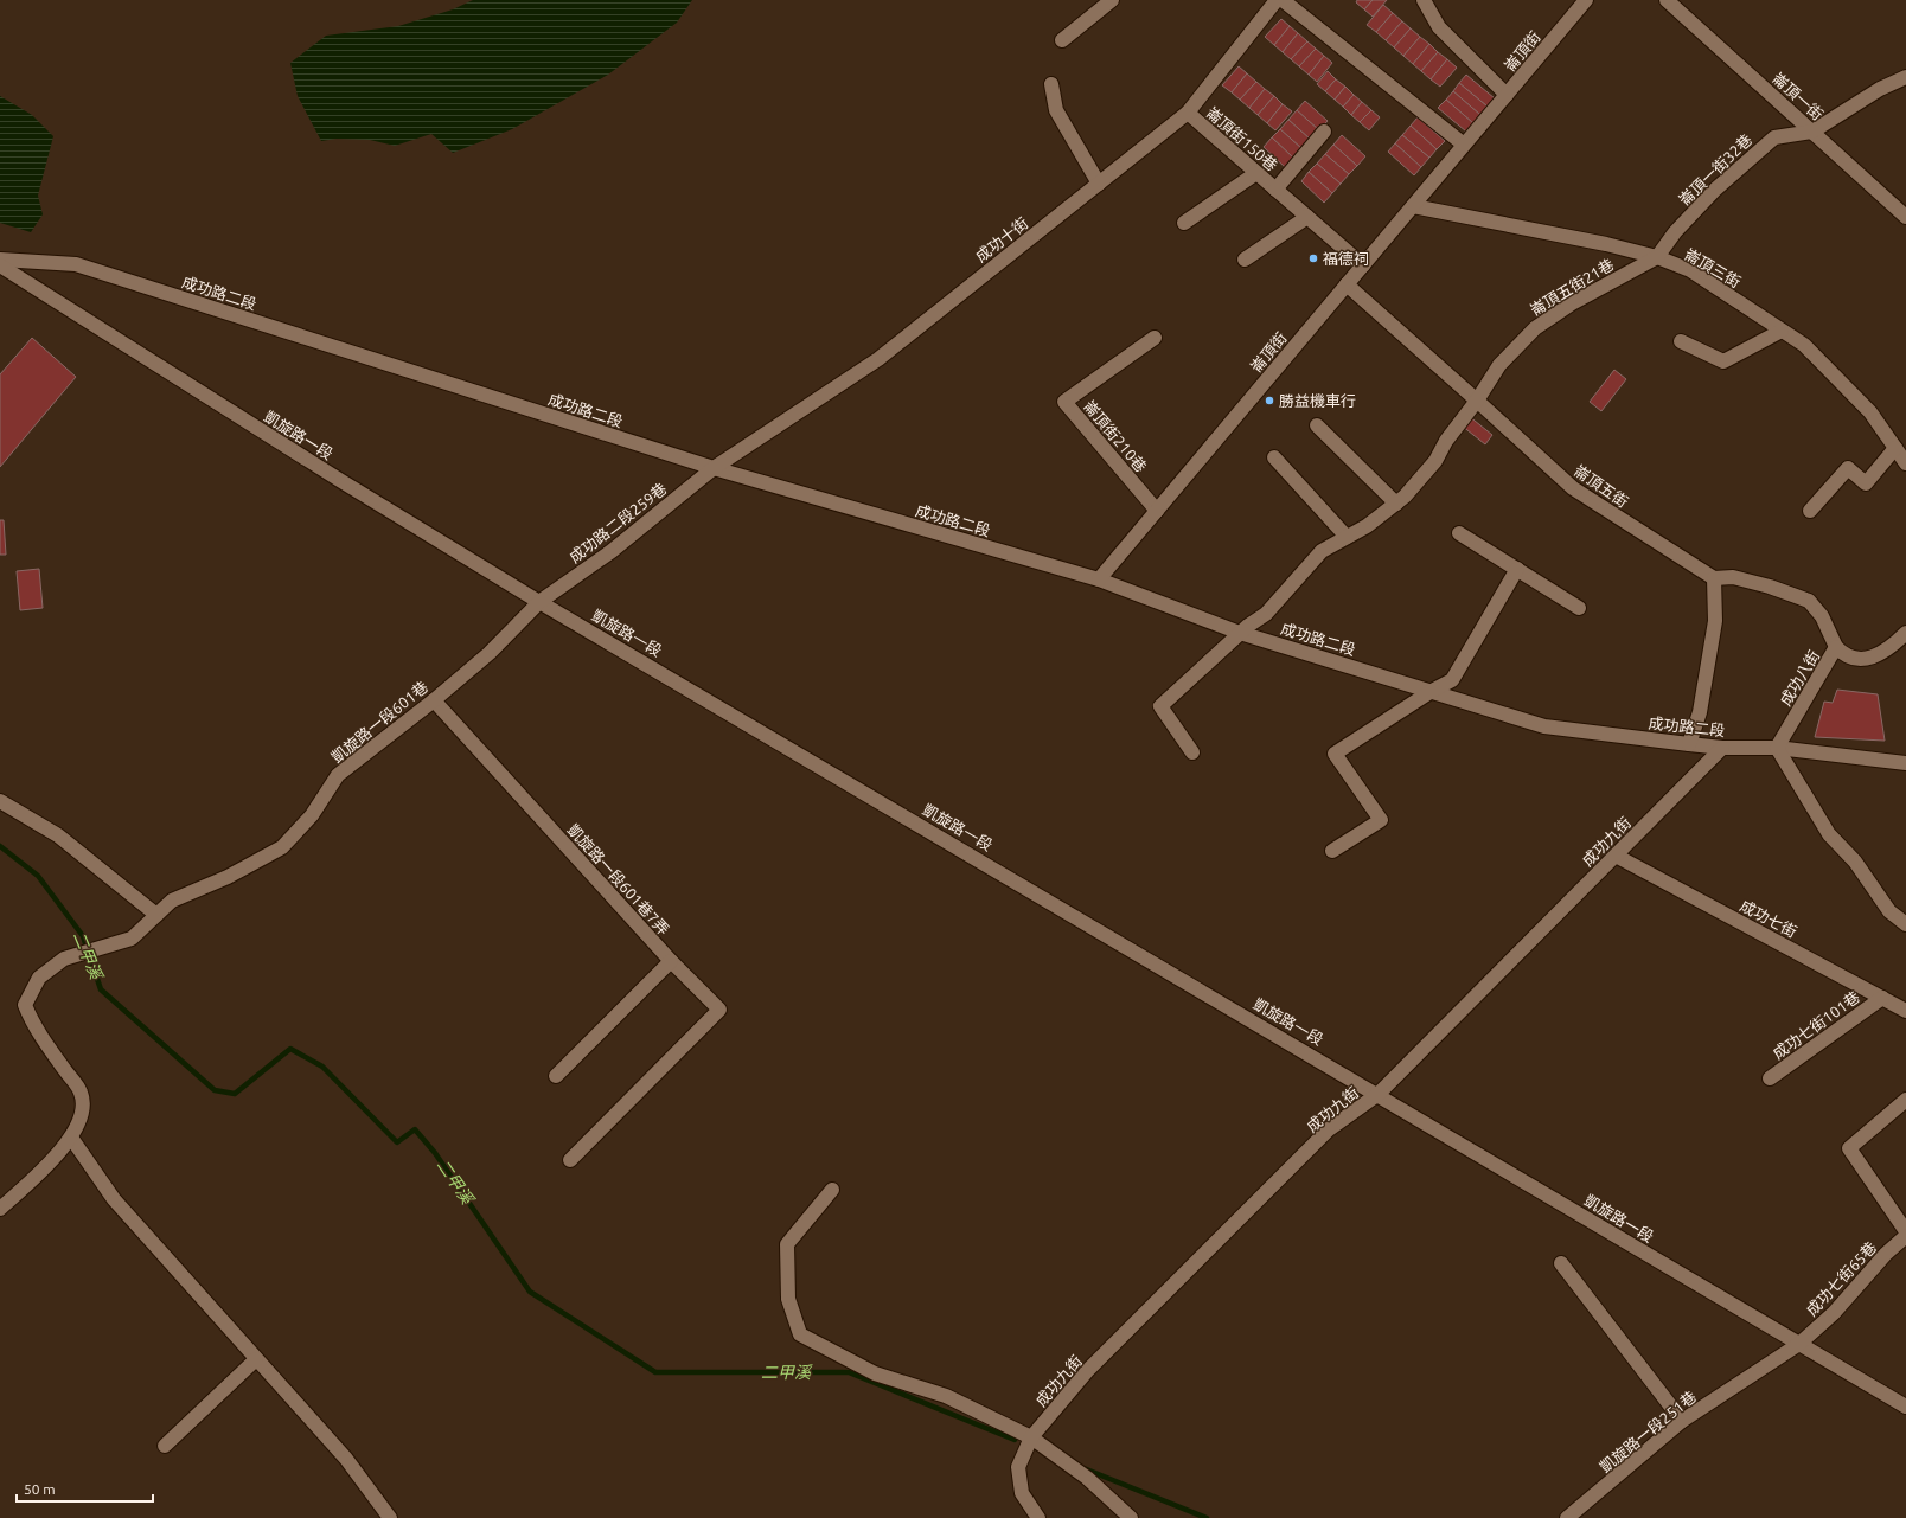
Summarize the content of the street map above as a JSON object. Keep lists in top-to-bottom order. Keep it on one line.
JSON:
{"streets":{"street":["崙頂街","崙頂一街","崙頂街150巷","崙頂一街32巷","成功十街","崙頂三街","崙頂五街21巷","成功路二段","凱旋路一段","崙頂街210巷","崙頂五街","成功路二段259巷","成功八街","凱旋路一段601巷","成功九街","凱旋路一段601巷7弄","成功七街","成功七街101巷","成功七街65巷","凱旋路一段251巷"]},"crossings":[["崙頂街","崙頂街150巷"],["崙頂街","崙頂三街"],["崙頂街","成功路二段"],["崙頂街","崙頂街210巷"],["崙頂街","崙頂五街"],["崙頂一街","崙頂一街32巷"],["崙頂街150巷","成功十街"],["崙頂一街32巷","崙頂三街"],["崙頂一街32巷","崙頂五街21巷"],["成功十街","成功路二段"],["成功十街","成功路二段259巷"],["崙頂三街","崙頂五街21巷"],["崙頂五街21巷","成功路二段"],["崙頂五街21巷","崙頂五街"],["成功路二段","成功路二段259巷"],["成功路二段","成功八街"],["成功路二段","成功九街"],["凱旋路一段","成功路二段259巷"],["凱旋路一段","凱旋路一段601巷"],["凱旋路一段","成功九街"],["凱旋路一段","成功七街65巷"],["凱旋路一段","凱旋路一段251巷"],["成功路二段259巷","凱旋路一段601巷"],["凱旋路一段601巷","凱旋路一段601巷7弄"],["成功九街","成功七街"],["成功七街","成功七街101巷"],["成功七街65巷","凱旋路一段251巷"]],"water":["二甲溪"],"places":["福德祠","勝益機車行"],"scale_bar":"50 m"}
